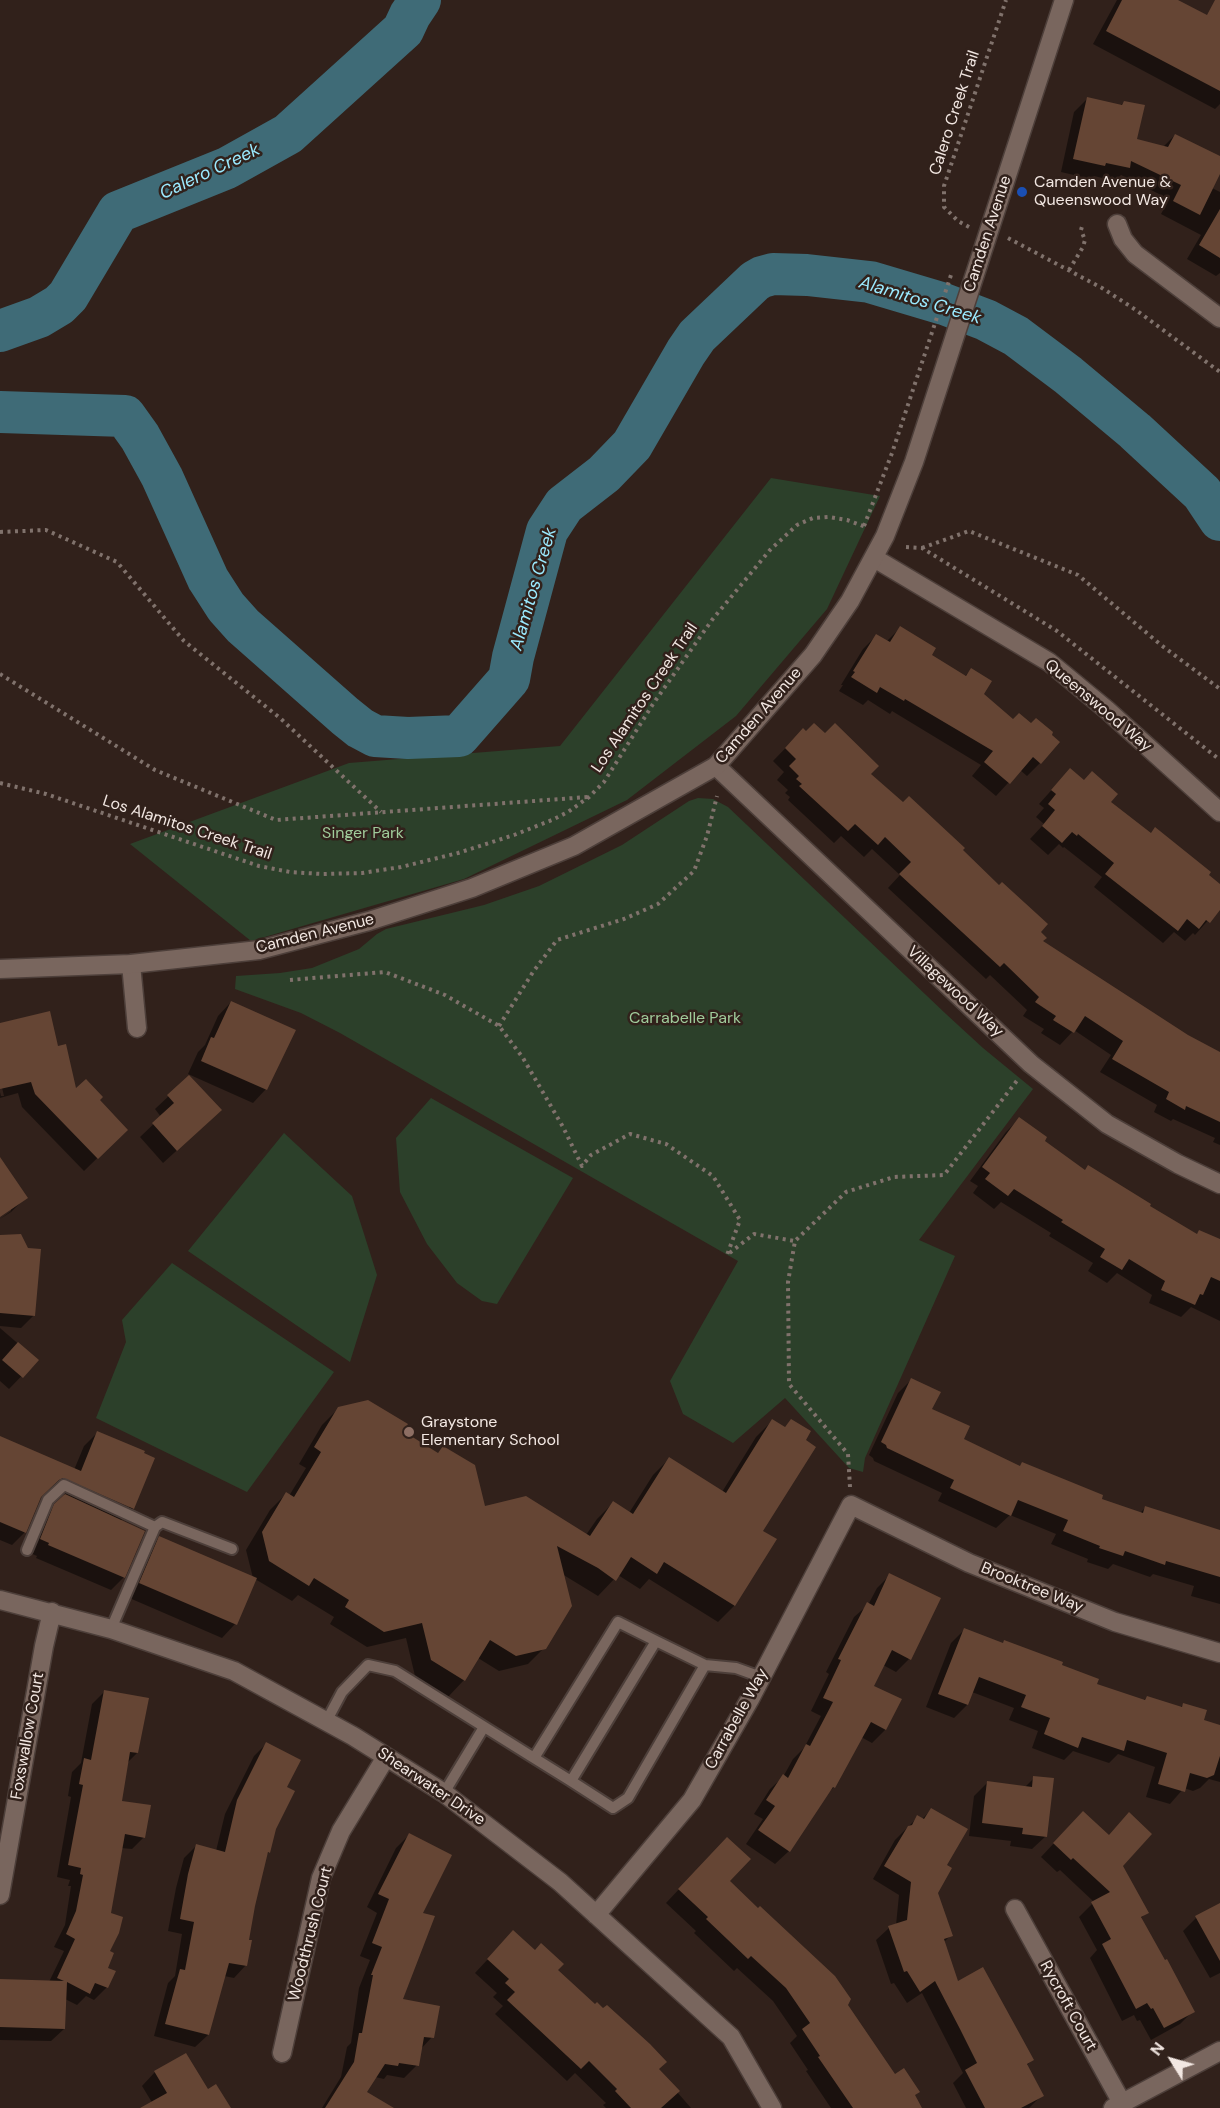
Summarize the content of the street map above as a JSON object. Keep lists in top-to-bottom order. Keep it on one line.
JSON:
{"streets":{"street":["Camden Avenue","Queenswood Way","Villagewood Way","Brooktree Way","Carrabelle Way","Foxswallow Court","Shearwater Drive","Woodthrush Court","Rycroft Court"],"path":["Calero Creek Trail","Los Alamitos Creek Trail"]},"crossings":[["Camden Avenue","Queenswood Way"],["Camden Avenue","Villagewood Way"],["Brooktree Way","Carrabelle Way"],["Carrabelle Way","Shearwater Drive"],["Foxswallow Court","Shearwater Drive"],["Shearwater Drive","Woodthrush Court"]],"water":["Calero Creek","Alamitos Creek"],"parks":["Singer Park","Carrabelle Park"],"places":["Camden Avenue & Queenswood Way","Graystone Elementary School"],"north":"top left"}
